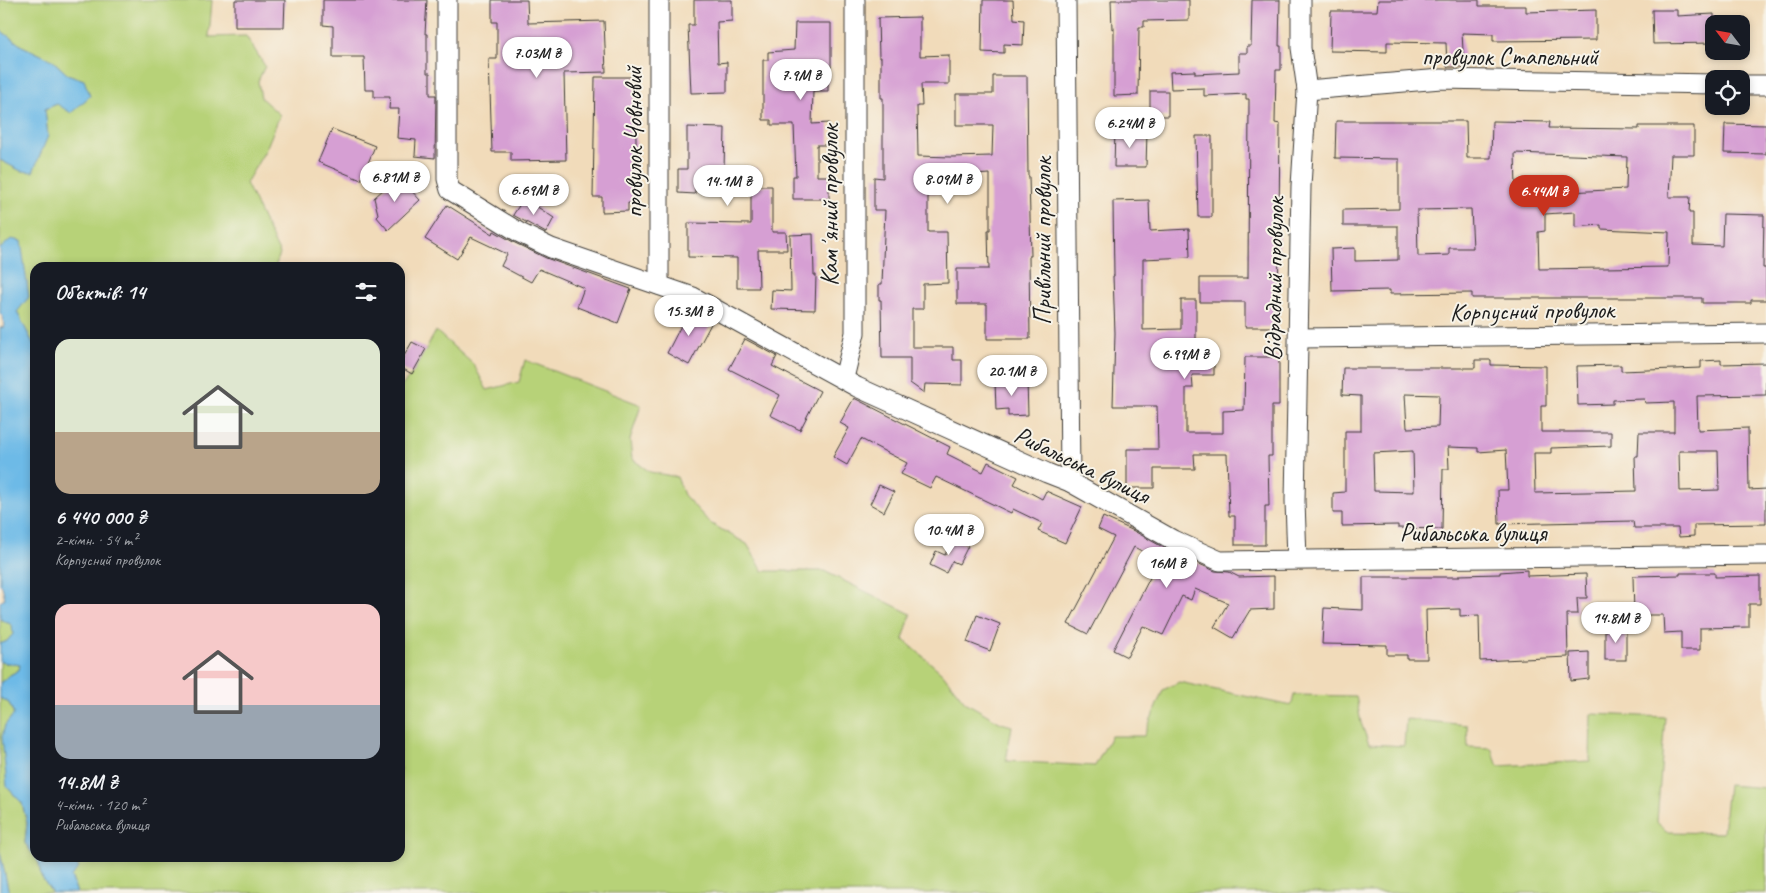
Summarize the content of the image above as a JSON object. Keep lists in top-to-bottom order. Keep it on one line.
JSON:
{"streets":{"street":["провулок Стапельний","провулок Човновий","Камʼяний провулок","Привільний провулок","Відрадний провулок","Корпусний провулок","Рибальська вулиця"]},"crossings":[["провулок Стапельний","Відрадний провулок"],["провулок Човновий","Рибальська вулиця"],["Камʼяний провулок","Рибальська вулиця"],["Привільний провулок","Рибальська вулиця"],["Відрадний провулок","Корпусний провулок"],["Відрадний провулок","Рибальська вулиця"]],"north":"top left","page":{"price":["7.03M ₴","7.9M ₴","6.24M ₴","6.81M ₴","8.09M ₴","14.1M ₴","6.69M ₴","6.44M ₴","15.3M ₴","6.99M ₴","20.1M ₴","10.4M ₴","16M ₴","14.8M ₴"],"heading":"Об’єктів: 14","list":[{"name":"6 440 000 ₴","note":"2-кімн. · 54 m² · Корпусний провулок"},{"name":"14.8M ₴","note":"4-кімн. · 120 m² · Рибальська вулиця"}]}}
